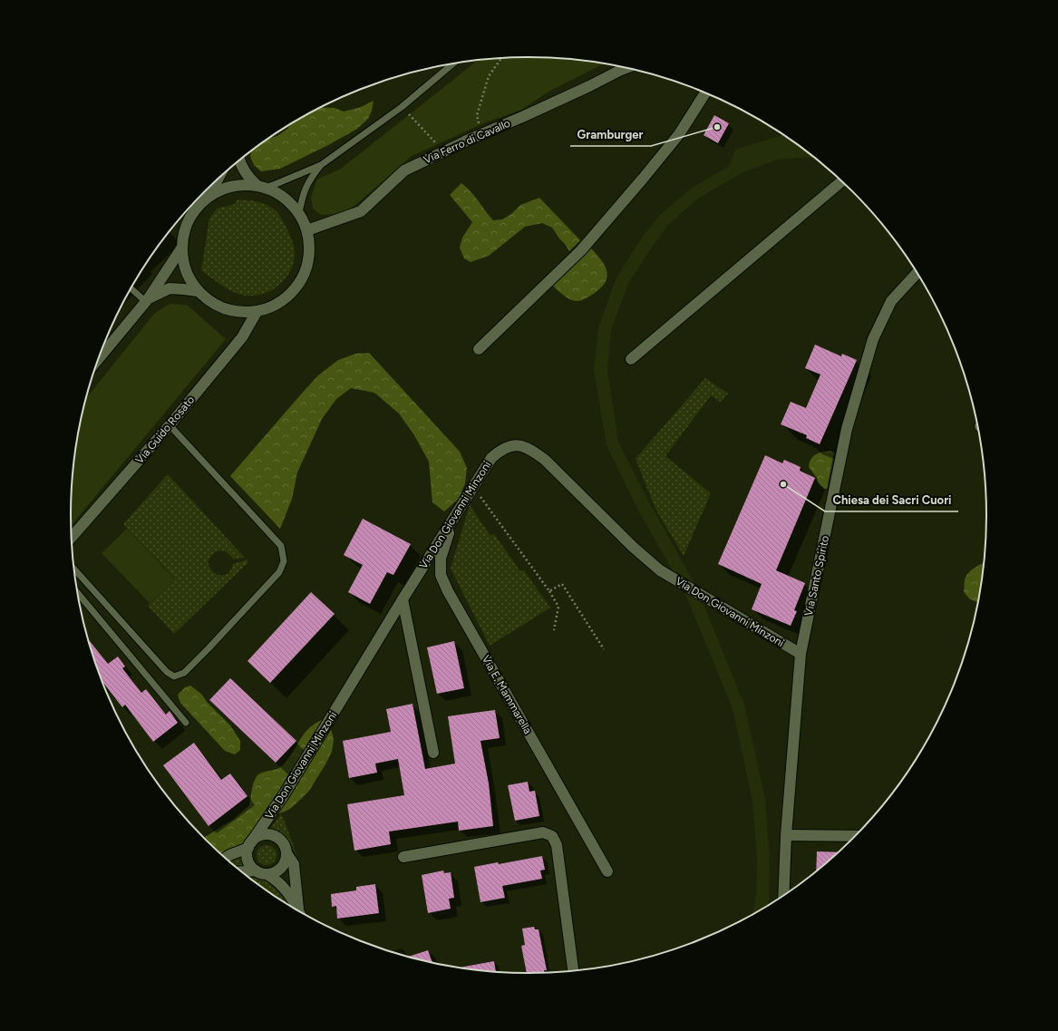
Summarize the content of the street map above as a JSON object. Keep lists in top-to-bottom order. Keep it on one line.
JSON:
{"streets":{"street":["Via Ferro di Cavallo","Via Guido Rosato","Via Don Giovanni Minzoni","Via Santo Spirito","Via E. Mammarella"]},"crossings":[["Via Ferro di Cavallo","Via Guido Rosato"],["Via Don Giovanni Minzoni","Via Santo Spirito"],["Via Don Giovanni Minzoni","Via E. Mammarella"]],"places":["Gramburger","Chiesa dei Sacri Cuori"]}
